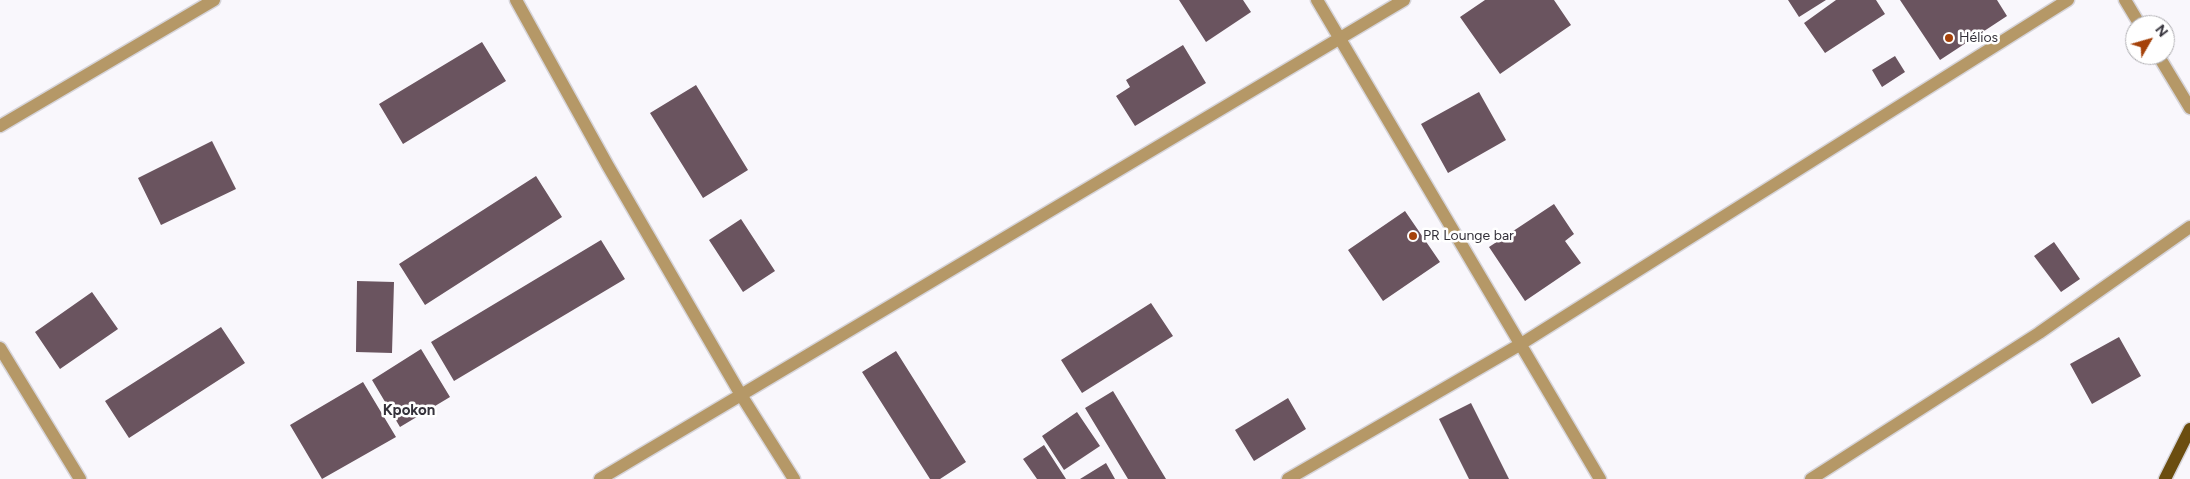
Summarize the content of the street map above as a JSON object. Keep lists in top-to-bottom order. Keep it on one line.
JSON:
{"districts":["Kpokon"],"places":["Hélios","PR Lounge bar"],"north":"top right"}
